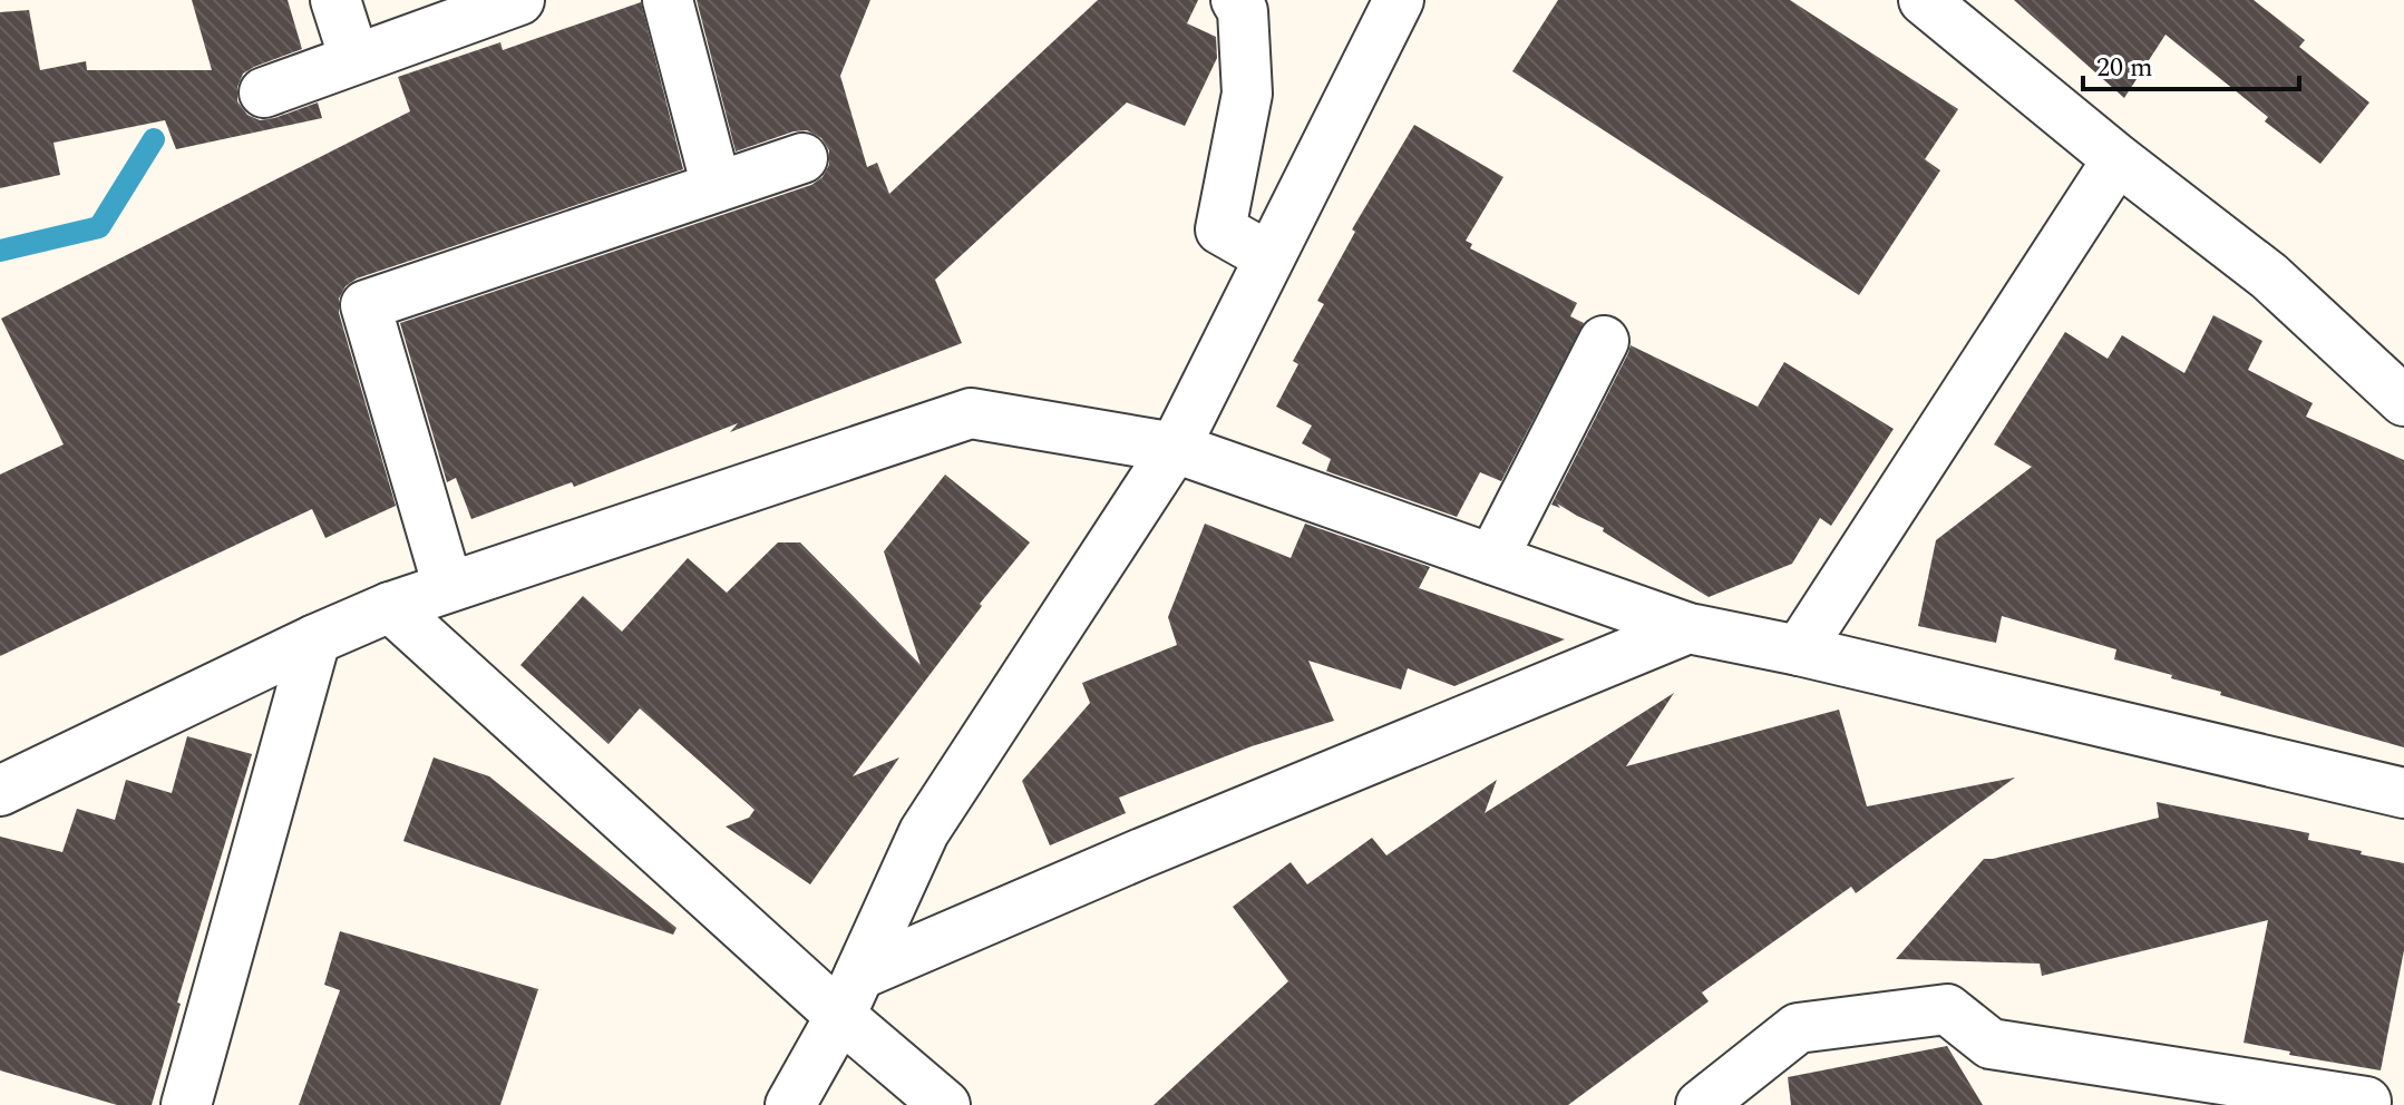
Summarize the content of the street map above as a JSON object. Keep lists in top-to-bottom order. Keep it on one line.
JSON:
{"scale_bar":"20 m"}
